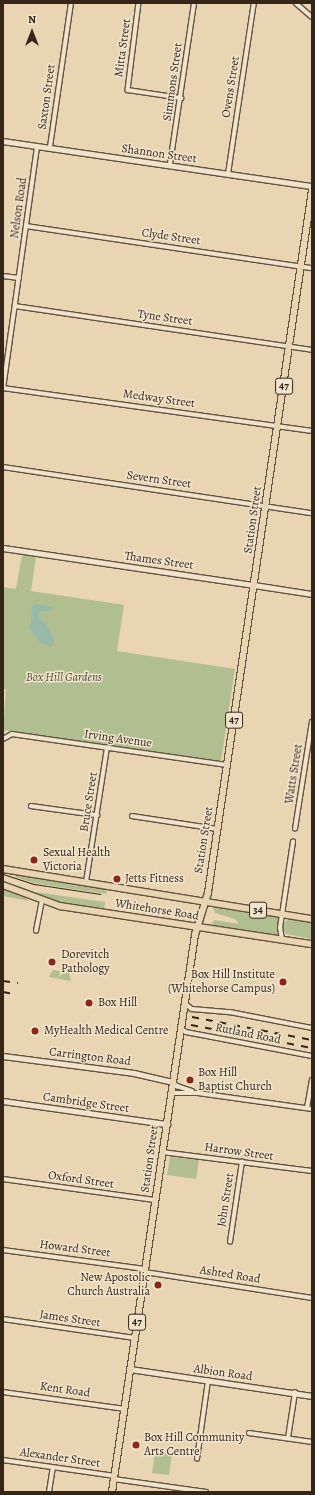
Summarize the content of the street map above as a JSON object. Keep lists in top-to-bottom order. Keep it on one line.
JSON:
{"streets":{"main road":["47","Station Street","Thames Street","Whitehorse Road","34"],"street":["Mitta Street","Simmons Street","Ovens Street","Saxton Street","Shannon Street","Nelson Road","Clyde Street","Tyne Street","Medway Street","Severn Street","Irving Avenue","Watts Street","Bruce Street","Rutland Road","Carrington Road","Cambridge Street","Harrow Street","Oxford Street","John Street","Howard Street","Ashted Road","James Street","Albion Road","Kent Road","Alexander Street"]},"crossings":[["Mitta Street","Simmons Street"],["Simmons Street","Shannon Street"],["Ovens Street","Shannon Street"],["Saxton Street","Shannon Street"],["Shannon Street","Nelson Road"],["Nelson Road","Clyde Street"],["Nelson Road","Tyne Street"],["Nelson Road","Medway Street"],["Clyde Street","Station Street"],["Tyne Street","Station Street"],["Medway Street","Station Street"],["Severn Street","Station Street"],["Station Street","Thames Street"],["Station Street","Irving Avenue"],["Station Street","Whitehorse Road"],["Station Street","Rutland Road"],["Station Street","Carrington Road"],["Station Street","Cambridge Street"],["Station Street","Harrow Street"],["Station Street","Oxford Street"],["Station Street","Howard Street"],["Station Street","Ashted Road"],["Station Street","James Street"],["Station Street","Albion Road"],["Station Street","Kent Road"],["Station Street","Alexander Street"],["Irving Avenue","Bruce Street"],["Bruce Street","Whitehorse Road"],["Harrow Street","John Street"],["Howard Street","Ashted Road"]],"parks":["Box Hill Gardens"],"places":["Sexual Health Victoria","Jetts Fitness","Dorevitch Pathology","Box Hill Institute (Whitehorse Campus)","Box Hill","MyHealth Medical Centre","Box Hill Baptist Church","New Apostolic Church Australia","Box Hill Community Arts Centre"],"north":"top"}
